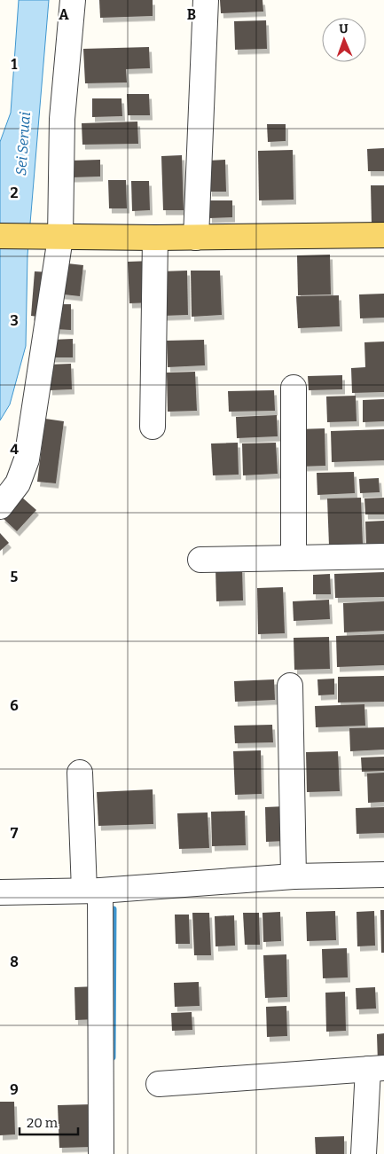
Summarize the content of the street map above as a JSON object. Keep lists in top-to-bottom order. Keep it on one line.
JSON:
{"water":["Sei Seruai"],"scale_bar":"20 m","north":"top","grid":{"columns":["A","B"],"rows":["1","2","3","4","5","6","7","8","9"]}}
